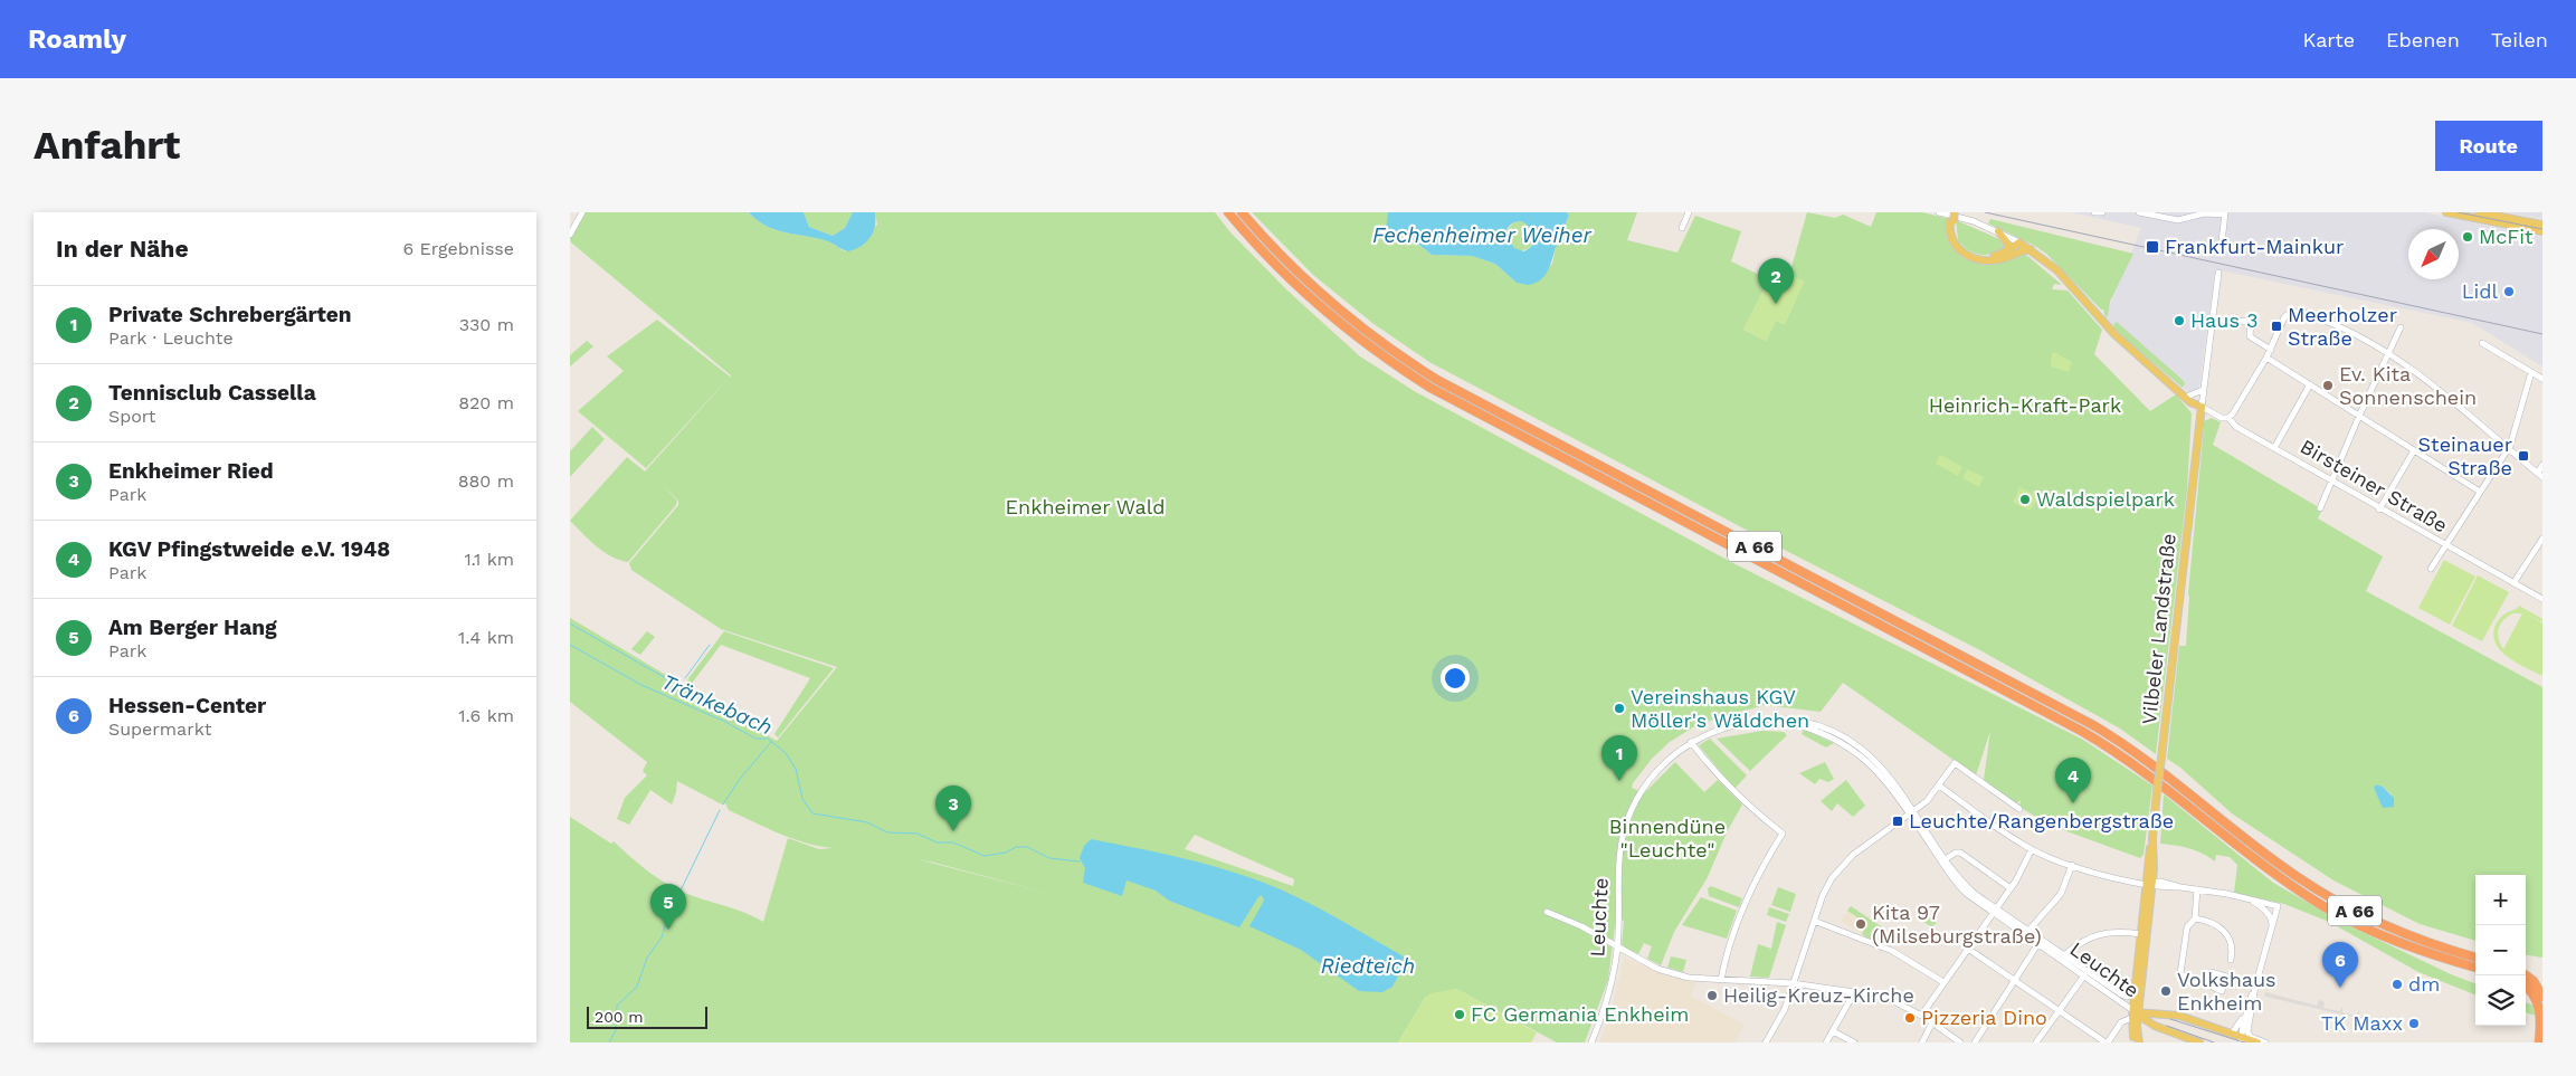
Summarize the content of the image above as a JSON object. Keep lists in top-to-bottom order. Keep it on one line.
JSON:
{"streets":{"highway":["A 66"],"main road":["Birsteiner Straße","Vilbeler Landstraße"],"street":["Leuchte"]},"crossings":[["Birsteiner Straße","Vilbeler Landstraße"],["Vilbeler Landstraße","Leuchte"]],"water":["Fechenheimer Weiher","Tränkebach","Riedteich"],"parks":["Heinrich-Kraft-Park","Enkheimer Wald","Binnendüne \"Leuchte\""],"places":{"other":["McFit","Lidl","Haus 3","Ev. Kita Sonnenschein","Waldspielpark","Vereinshaus KGV Möller's Wäldchen","Kita 97 (Milseburgstraße)","dm","Volkshaus Enkheim","Heilig-Kreuz-Kirche","FC Germania Enkheim","Pizzeria Dino","TK Maxx"],"transit":["Frankfurt-Mainkur","Meerholzer Straße","Steinauer Straße","Leuchte/Rangenbergstraße"]},"scale_bar":"200 m","north":"bottom left","page":{"header":"Roamly","nav":["Karte","Ebenen","Teilen"],"buttons":"Route","title":"Anfahrt","heading":["In der Nähe","6 Ergebnisse"],"pins":["2","1","4","3","5","6"],"list":[{"mark":"1","name":"Private Schrebergärten","note":"Park · Leuchte","value":"330 m"},{"mark":"2","name":"Tennisclub Cassella","note":"Sport","value":"820 m"},{"mark":"3","name":"Enkheimer Ried","note":"Park","value":"880 m"},{"mark":"4","name":"KGV Pfingstweide e.V. 1948","note":"Park","value":"1.1 km"},{"mark":"5","name":"Am Berger Hang","note":"Park","value":"1.4 km"},{"mark":"6","name":"Hessen-Center","note":"Supermarkt","value":"1.6 km"}],"map_buttons":["+","−"],"scale":"200 m"}}
